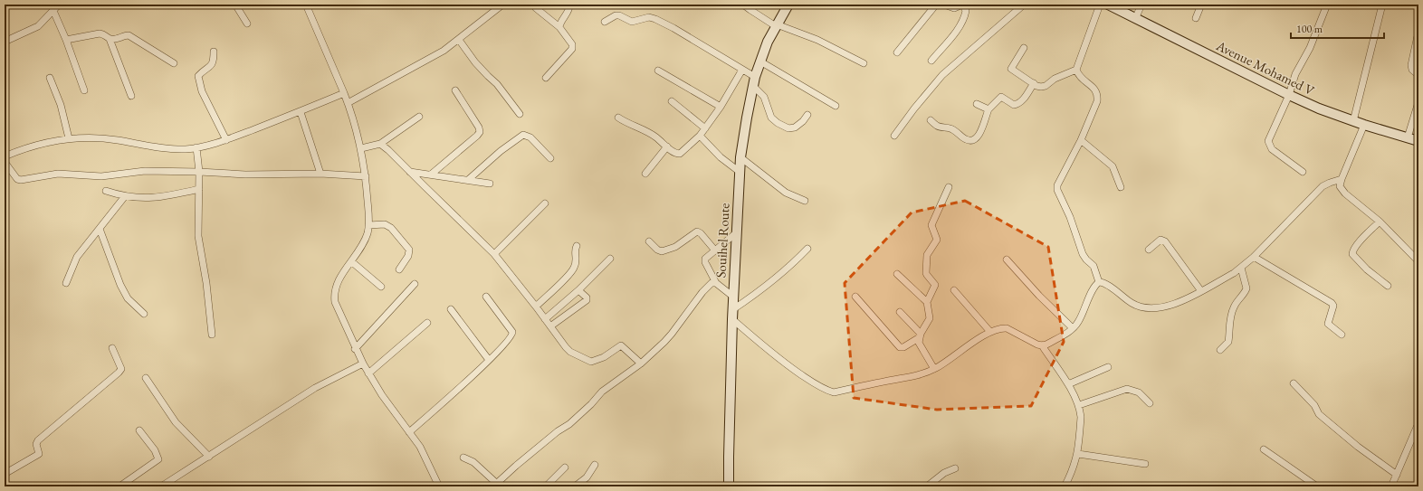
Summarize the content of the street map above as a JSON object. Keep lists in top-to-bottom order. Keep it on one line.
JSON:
{"streets":{"main road":["Avenue Mohamed V","Souihel Route"]},"scale_bar":"100 m"}
